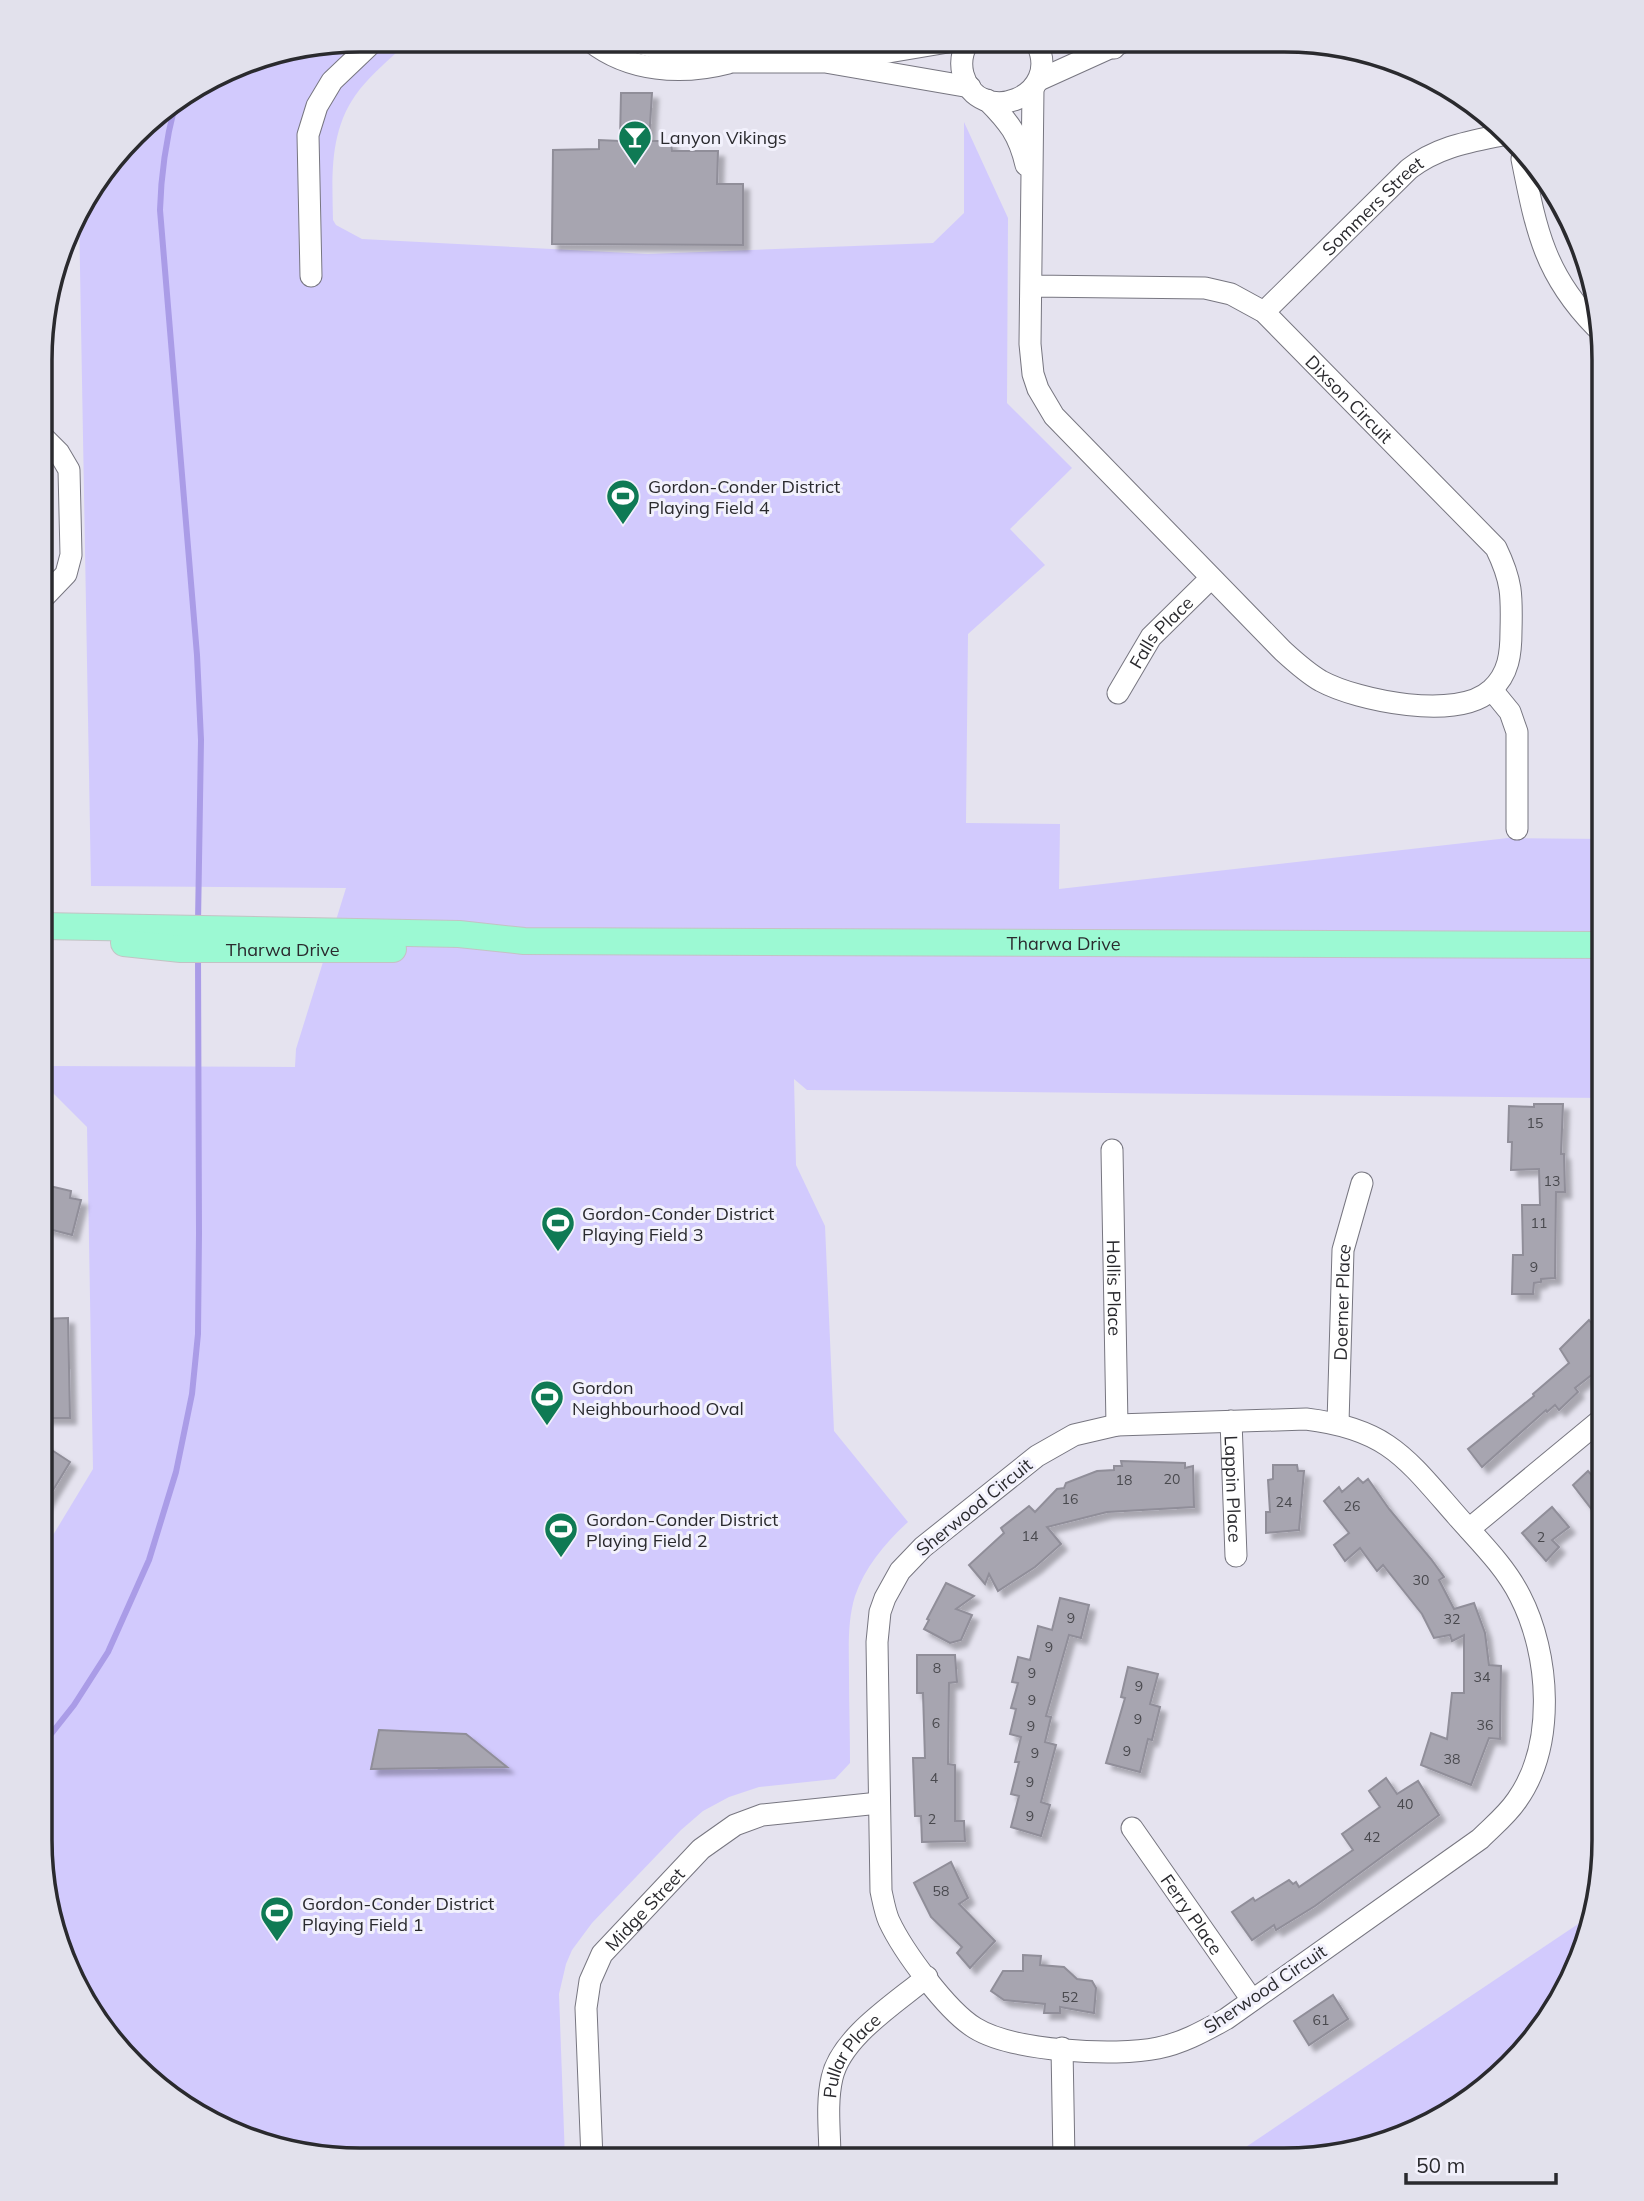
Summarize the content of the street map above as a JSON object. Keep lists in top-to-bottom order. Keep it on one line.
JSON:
{"streets":{"main road":["Tharwa Drive"],"street":["Sommers Street","Dixson Circuit","Falls Place","Hollis Place","Doerner Place","Lappin Place","Sherwood Circuit","Midge Street","Ferry Place","Pullar Place"]},"crossings":[["Sommers Street","Dixson Circuit"],["Hollis Place","Sherwood Circuit"],["Doerner Place","Sherwood Circuit"],["Lappin Place","Sherwood Circuit"],["Sherwood Circuit","Midge Street"],["Sherwood Circuit","Ferry Place"],["Sherwood Circuit","Pullar Place"]],"places":{"bar":["Lanyon Vikings"],"sports":["Gordon-Conder District Playing Field 4","Gordon-Conder District Playing Field 3","Gordon Neighbourhood Oval","Gordon-Conder District Playing Field 2","Gordon-Conder District Playing Field 1"]},"house_numbers":["15","13","11","9","20","18","16","24","26","14","2","30","9","32","9","8","9","34","9","9","9","6","36","9","9","9","38","4","9","40","9","2","42","58","52","61"],"scale_bar":"50 m"}
